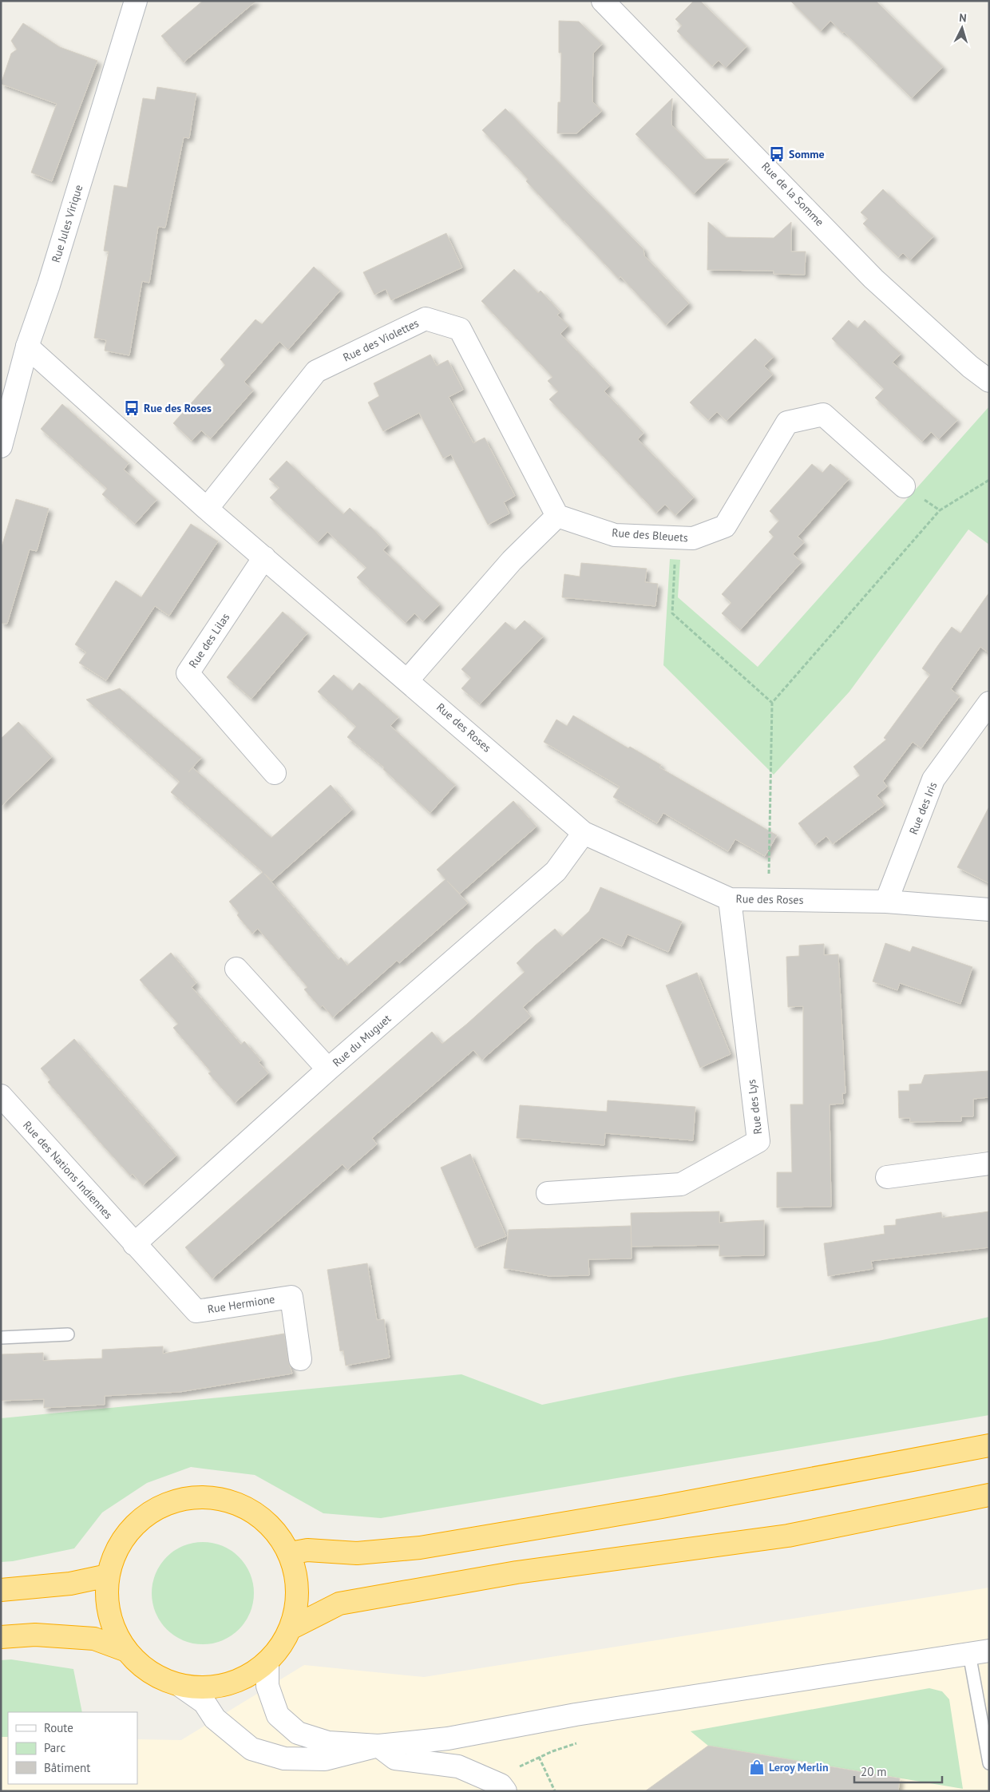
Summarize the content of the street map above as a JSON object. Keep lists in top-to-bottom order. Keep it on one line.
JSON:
{"streets":{"street":["Rue de la Somme","Rue Jules Virique","Rue des Violettes","Rue des Bleuets","Rue des Lilas","Rue des Roses","Rue des Iris","Rue du Muguet","Rue des Lys","Rue des Nations Indiennes","Rue Hermione"]},"crossings":[["Rue Jules Virique","Rue des Roses"],["Rue des Violettes","Rue des Bleuets"],["Rue des Violettes","Rue des Roses"],["Rue des Lilas","Rue des Roses"],["Rue des Roses","Rue des Iris"],["Rue des Roses","Rue du Muguet"],["Rue des Roses","Rue des Lys"],["Rue du Muguet","Rue des Nations Indiennes"],["Rue du Muguet","Rue Hermione"],["Rue des Nations Indiennes","Rue Hermione"]],"places":{"bus stop":["Somme","Rue des Roses"],"shop":["Leroy Merlin"]},"legend":["Route","Parc","Bâtiment"],"scale_bar":"20 m","north":"top"}
